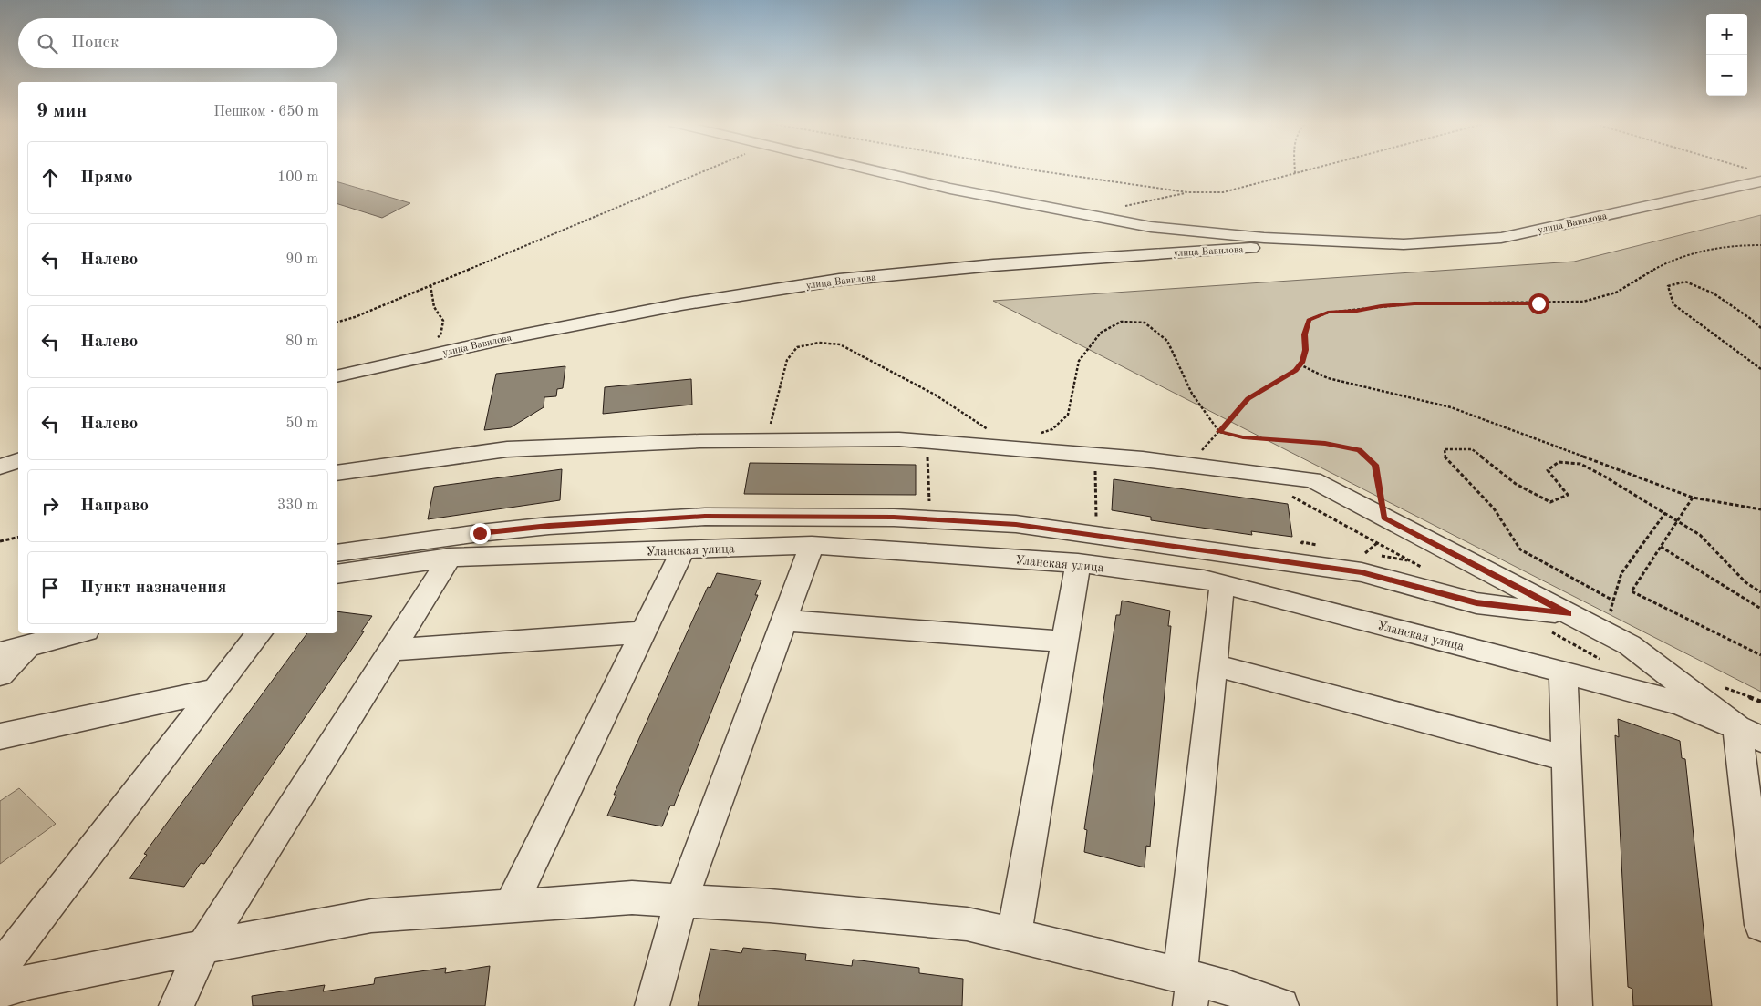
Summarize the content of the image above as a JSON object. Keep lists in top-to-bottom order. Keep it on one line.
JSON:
{"streets":{"street":["улица Вавилова","Уланская улица"]},"page":{"map_buttons":["+","−"],"search":"Поиск","heading":["9 мин","Пешком · 650 m"],"list":[["Прямо","100 m"],["Налево","90 m"],["Налево","80 m"],["Налево","50 m"],["Направо","330 m"],"Пункт назначения"]}}
